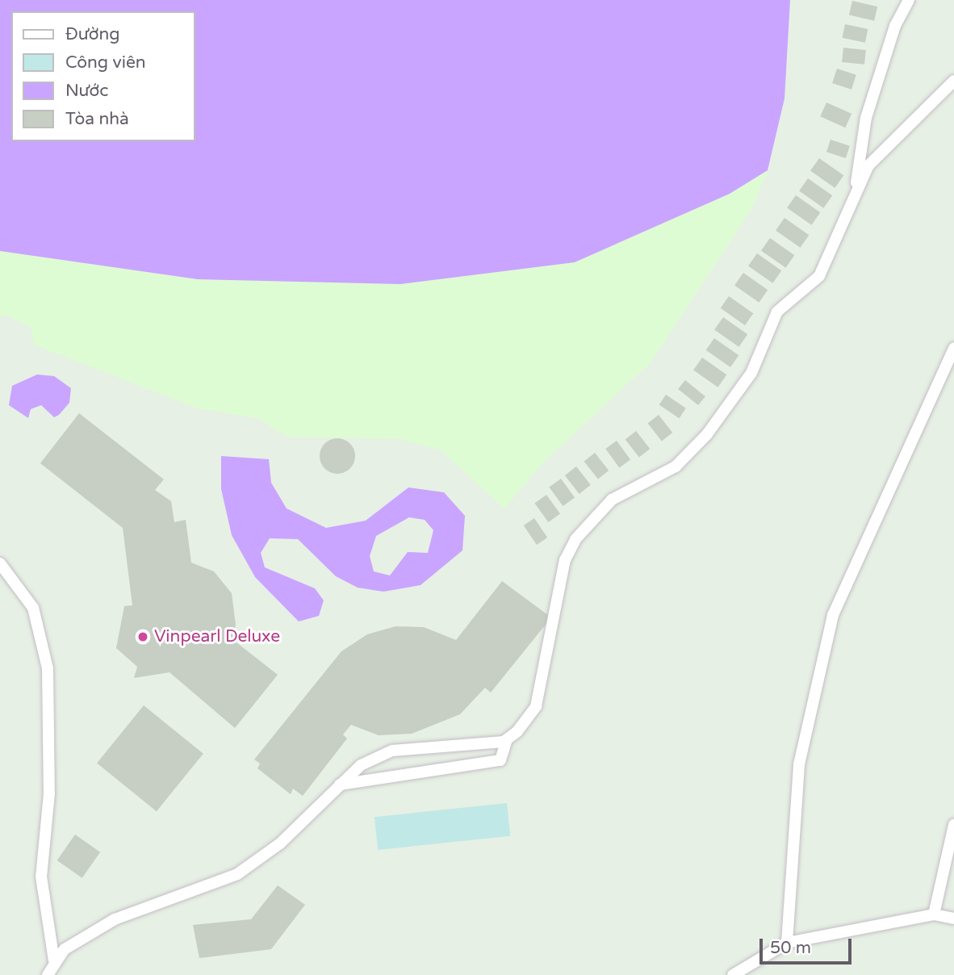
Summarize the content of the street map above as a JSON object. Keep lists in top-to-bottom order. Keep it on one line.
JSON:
{"places":["Vinpearl Deluxe"],"legend":["Đường","Công viên","Nước","Tòa nhà"],"scale_bar":"50 m"}
